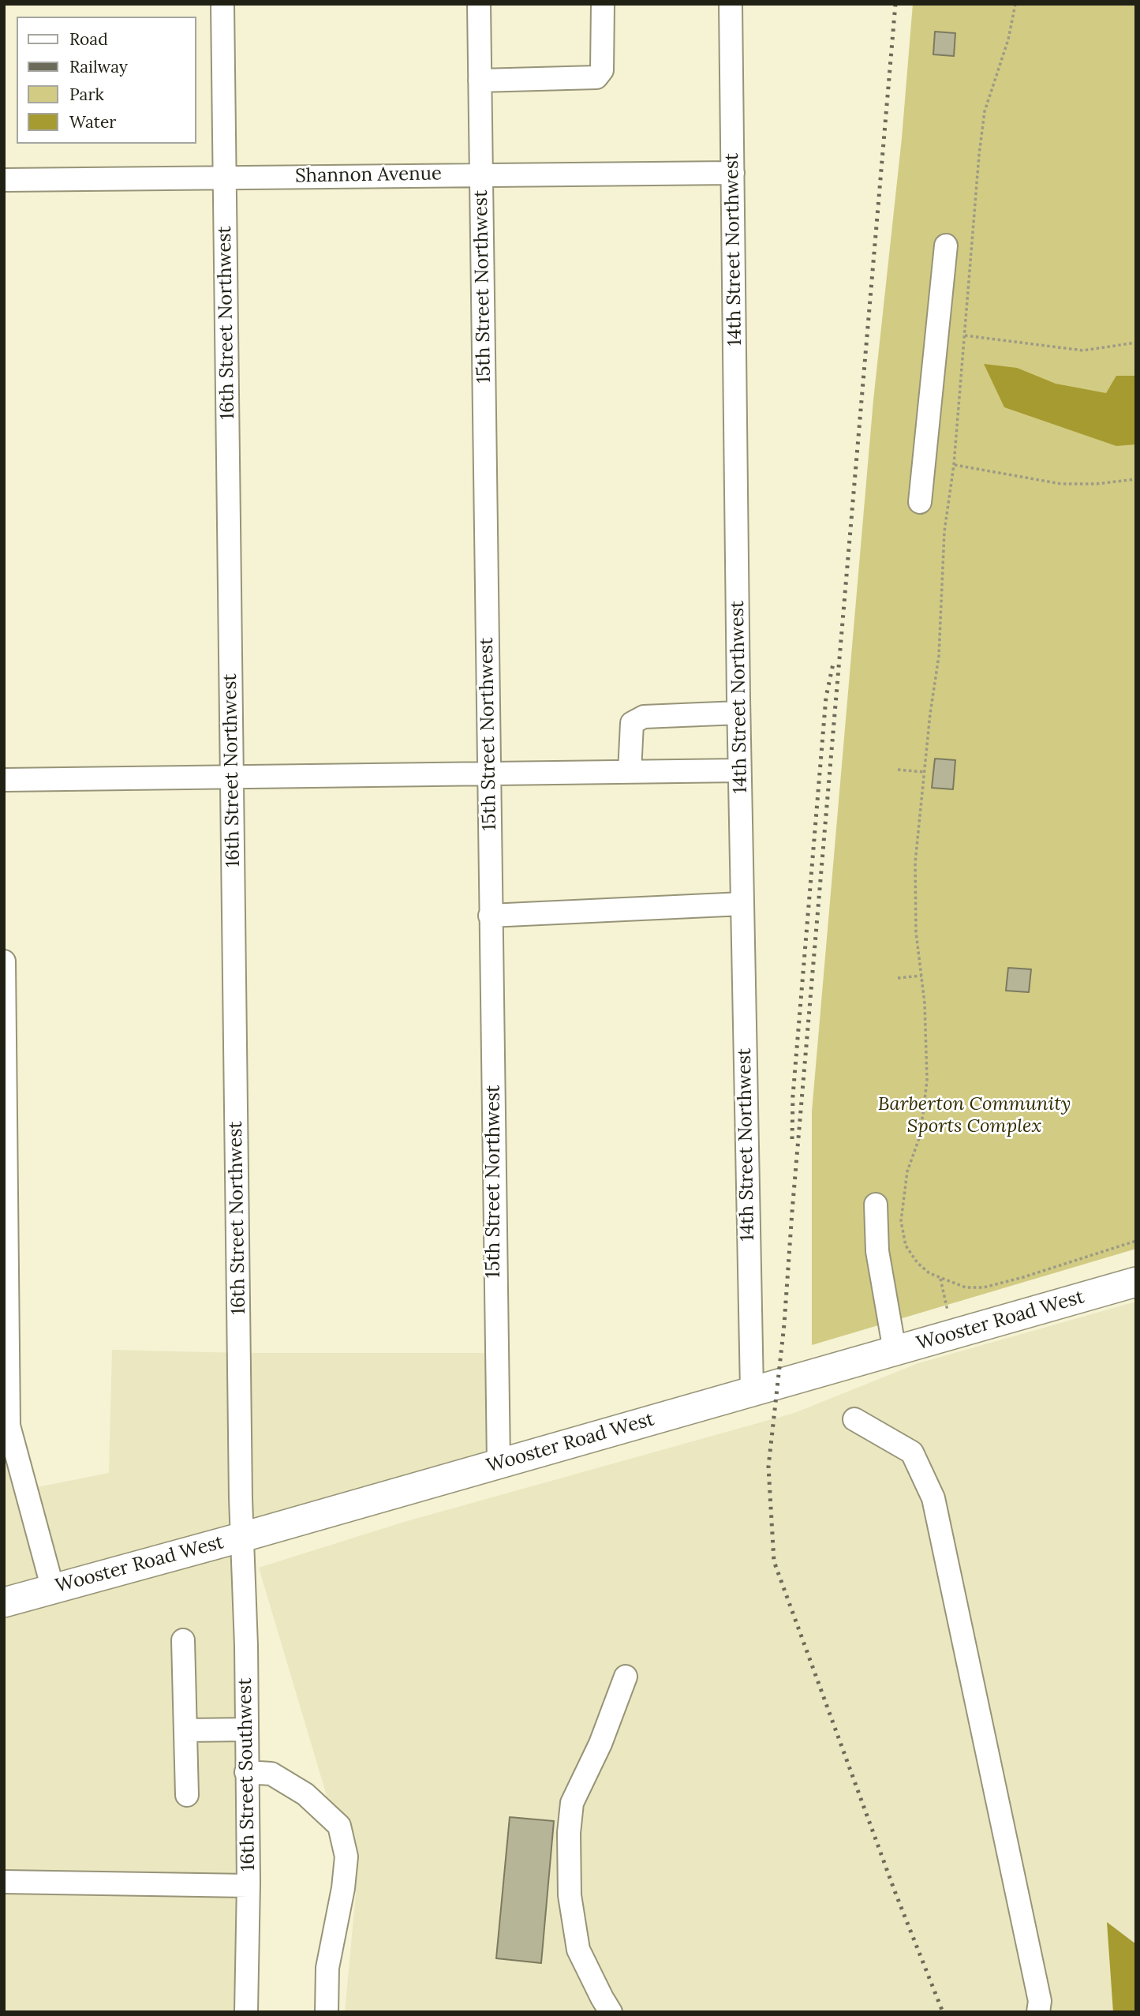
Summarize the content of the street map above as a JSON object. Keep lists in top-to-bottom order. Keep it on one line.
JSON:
{"streets":{"main road":["Wooster Road West"],"street":["Shannon Avenue","14th Street Northwest","15th Street Northwest","16th Street Northwest","16th Street Southwest"]},"crossings":[["Shannon Avenue","14th Street Northwest"],["Shannon Avenue","15th Street Northwest"],["Shannon Avenue","16th Street Northwest"],["14th Street Northwest","Wooster Road West"],["15th Street Northwest","Wooster Road West"],["16th Street Northwest","Wooster Road West"],["16th Street Northwest","16th Street Southwest"],["Wooster Road West","16th Street Southwest"]],"parks":["Barberton Community Sports Complex"],"legend":["Road","Railway","Park","Water"]}
